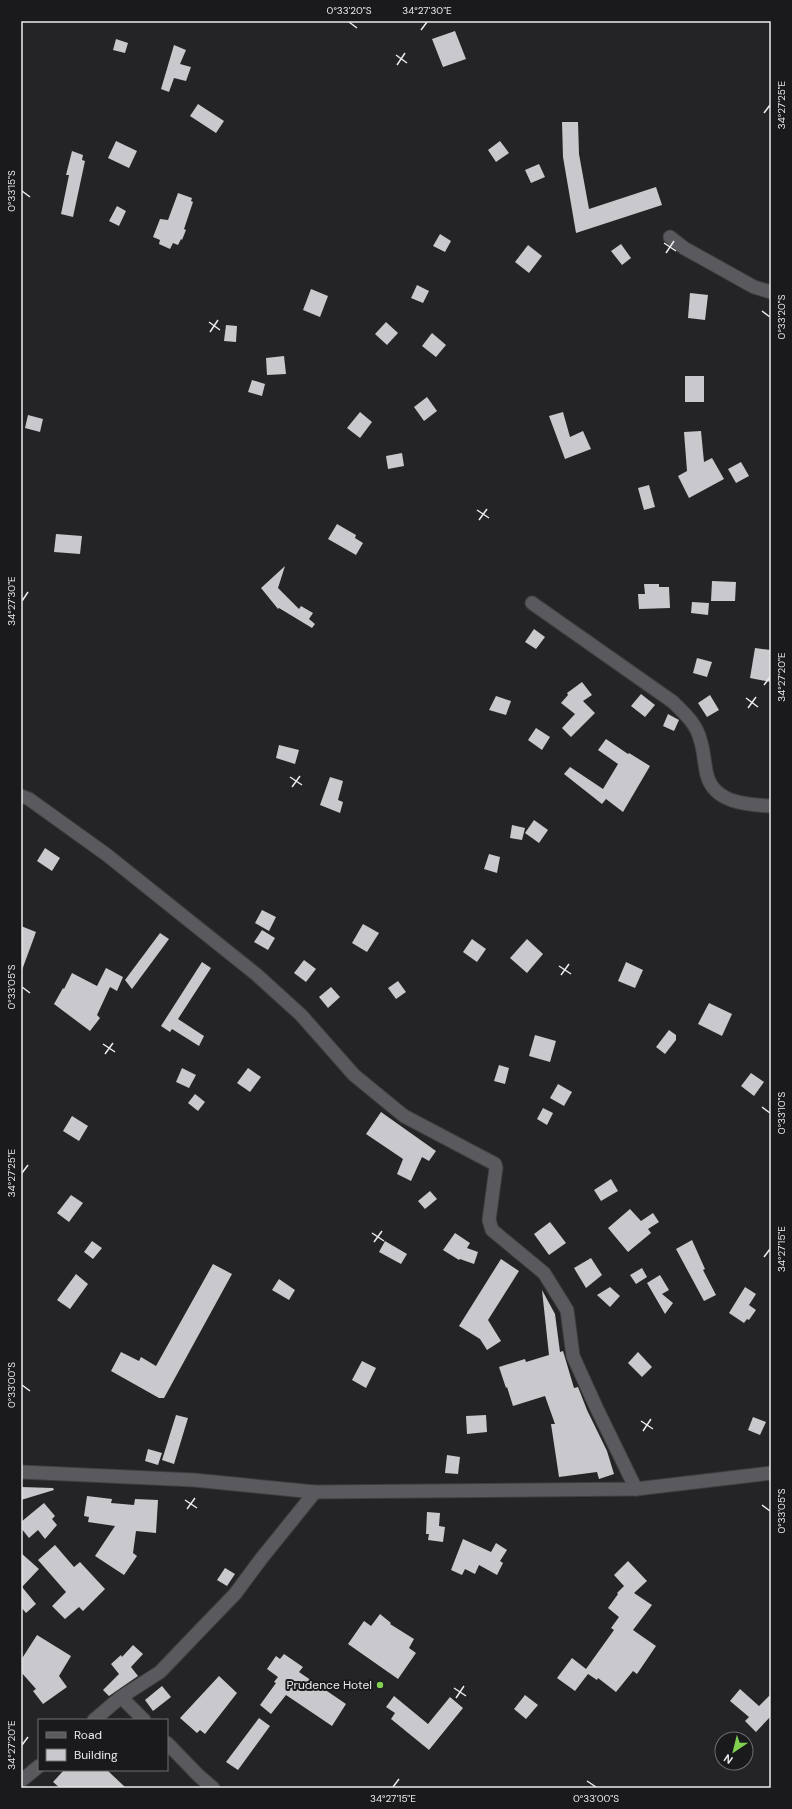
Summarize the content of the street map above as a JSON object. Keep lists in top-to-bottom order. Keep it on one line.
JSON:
{"places":["Prudence Hotel"],"legend":["Road","Building"],"north":"bottom left","coordinates":["0°33'20\"S","34°27'30\"E","34°27'25\"E","0°33'15\"S","34°27'20\"E","0°33'05\"S","0°33'10\"S","34°27'15\"E","0°33'00\"S"]}
